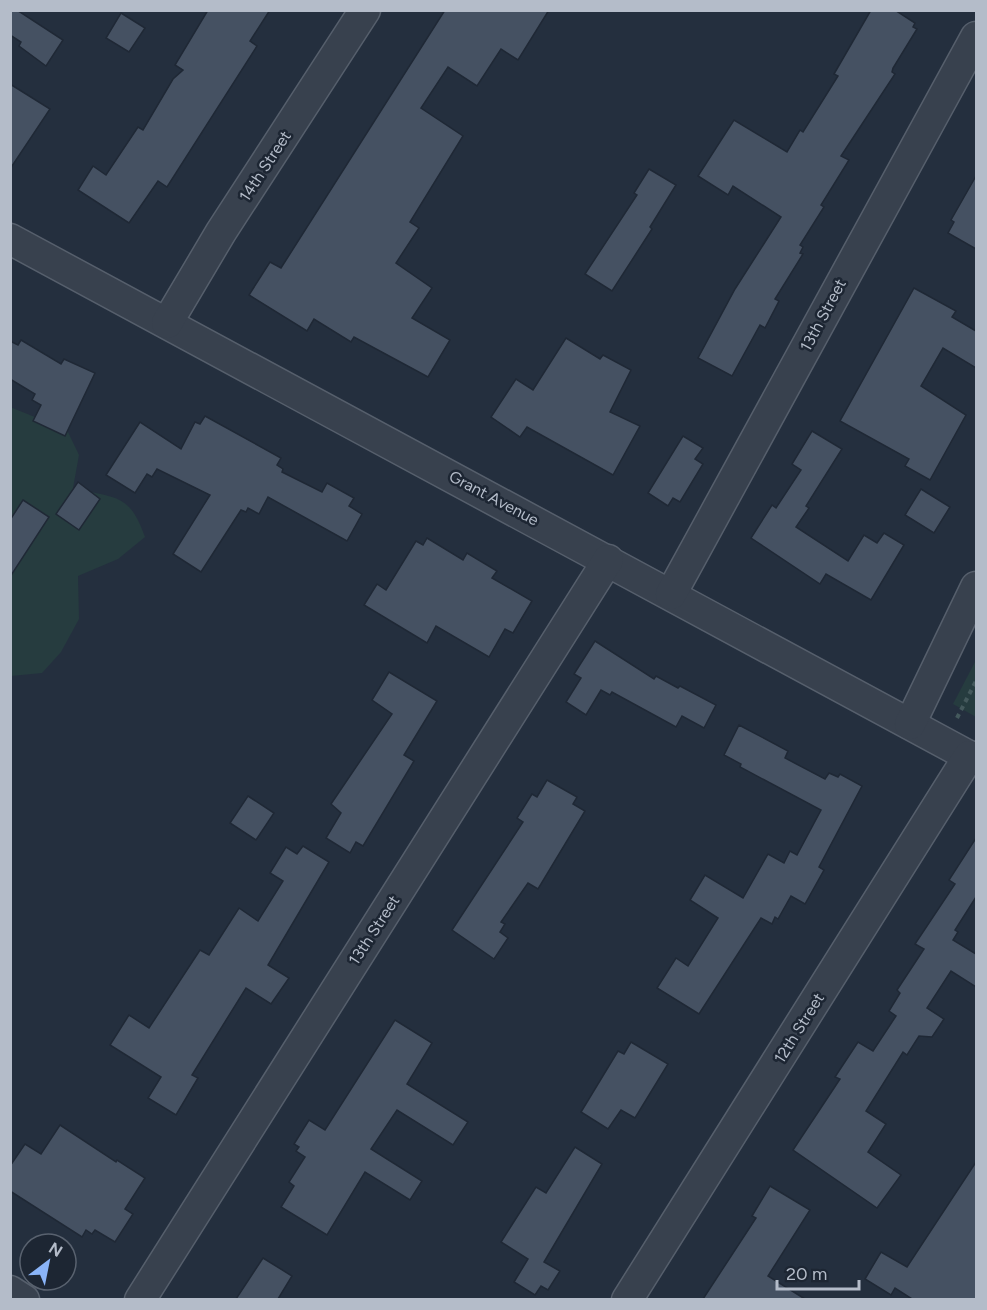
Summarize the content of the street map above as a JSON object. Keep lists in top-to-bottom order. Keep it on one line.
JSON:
{"streets":{"street":["14th Street","13th Street","Grant Avenue","12th Street"]},"crossings":[["14th Street","Grant Avenue"],["13th Street","Grant Avenue"],["Grant Avenue","12th Street"]],"scale_bar":"20 m","north":"top right"}
